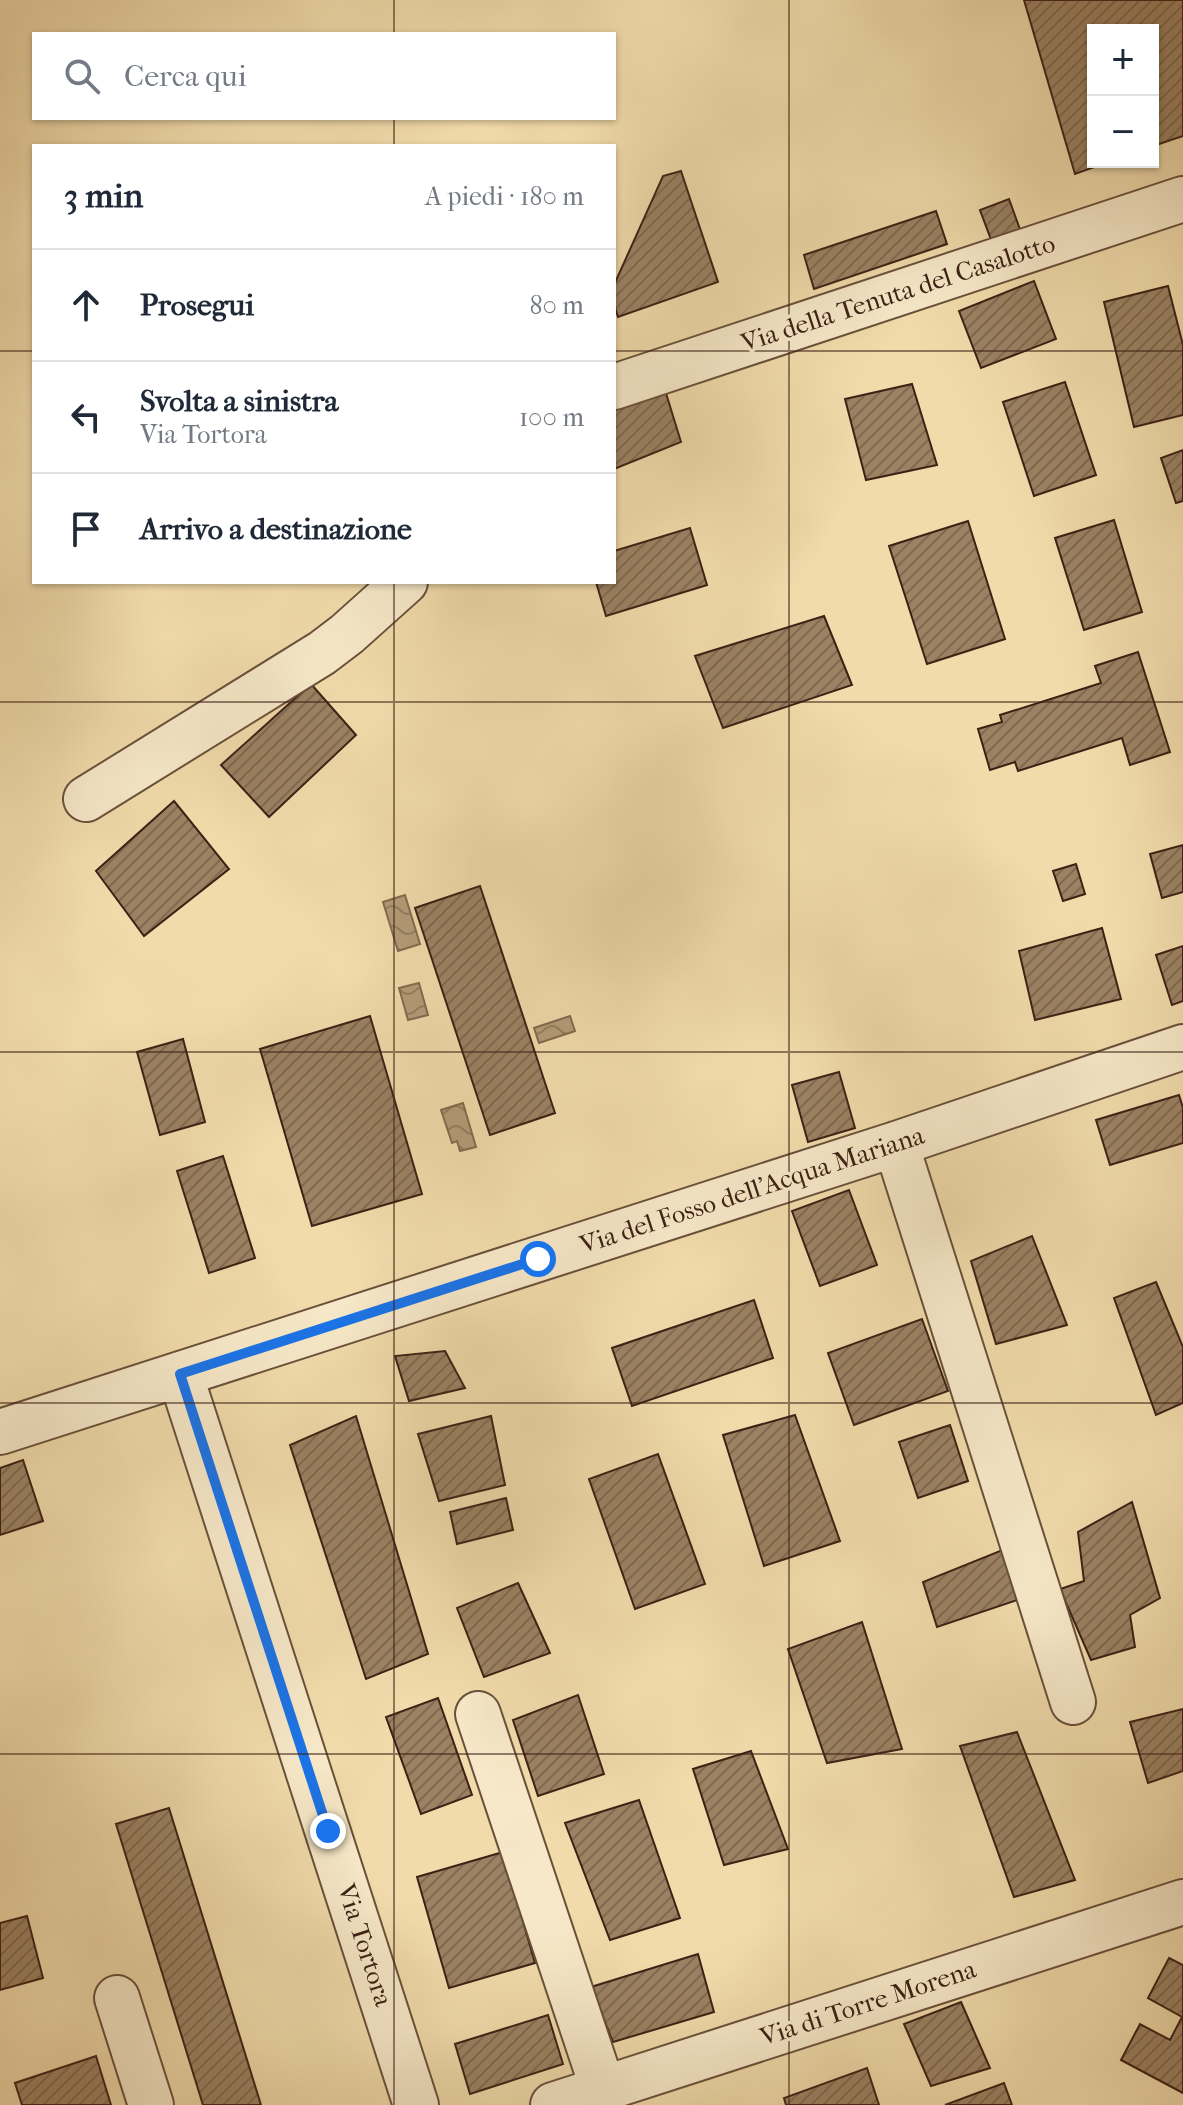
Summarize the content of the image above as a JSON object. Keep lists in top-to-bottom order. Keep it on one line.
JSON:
{"streets":{"street":["Via della Tenuta del Casalotto","Via del Fosso dell'Acqua Mariana","Via Tortora","Via di Torre Morena"]},"crossings":[["Via del Fosso dell'Acqua Mariana","Via Tortora"]],"page":{"map_buttons":["+","−"],"search":"Cerca qui","heading":["3 min","A piedi · 180 m"],"list":[["Prosegui","80 m"],["Svolta a sinistra","Via Tortora","100 m"],"Arrivo a destinazione"]}}
